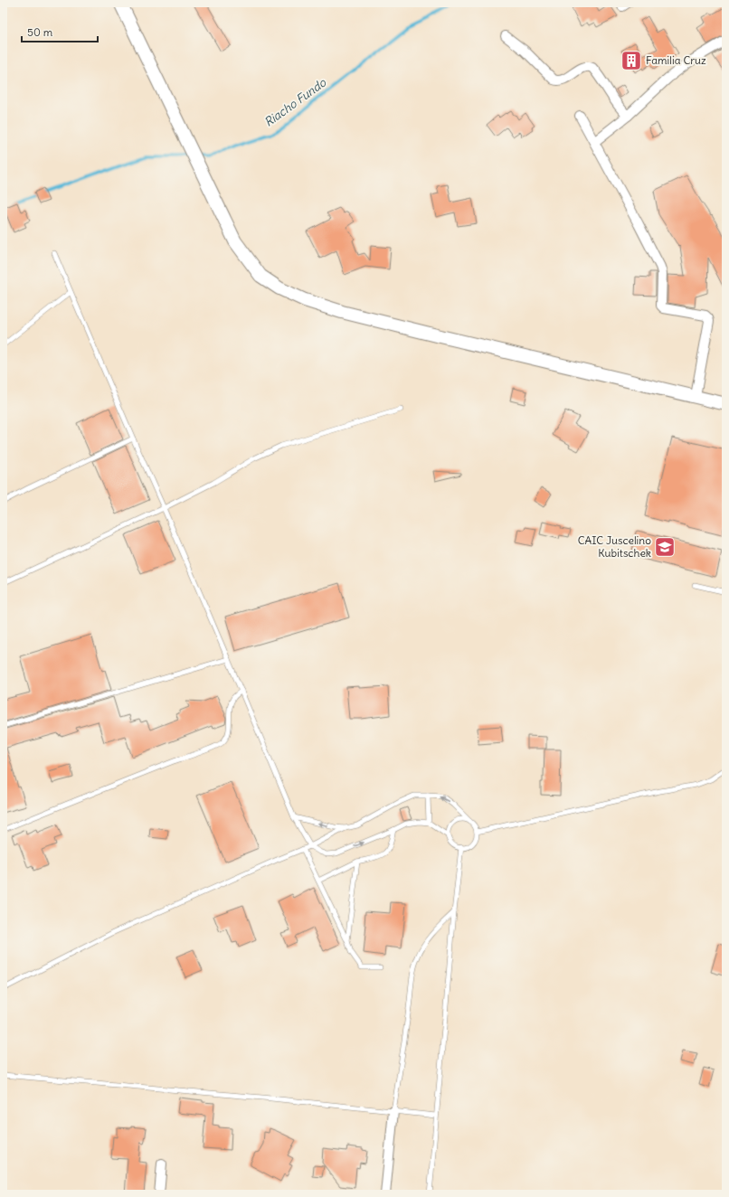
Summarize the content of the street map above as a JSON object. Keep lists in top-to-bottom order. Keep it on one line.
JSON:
{"water":["Riacho Fundo"],"places":{"building":["Familia Cruz"],"school or university":["CAIC Juscelino Kubitschek"]},"scale_bar":"50 m"}
